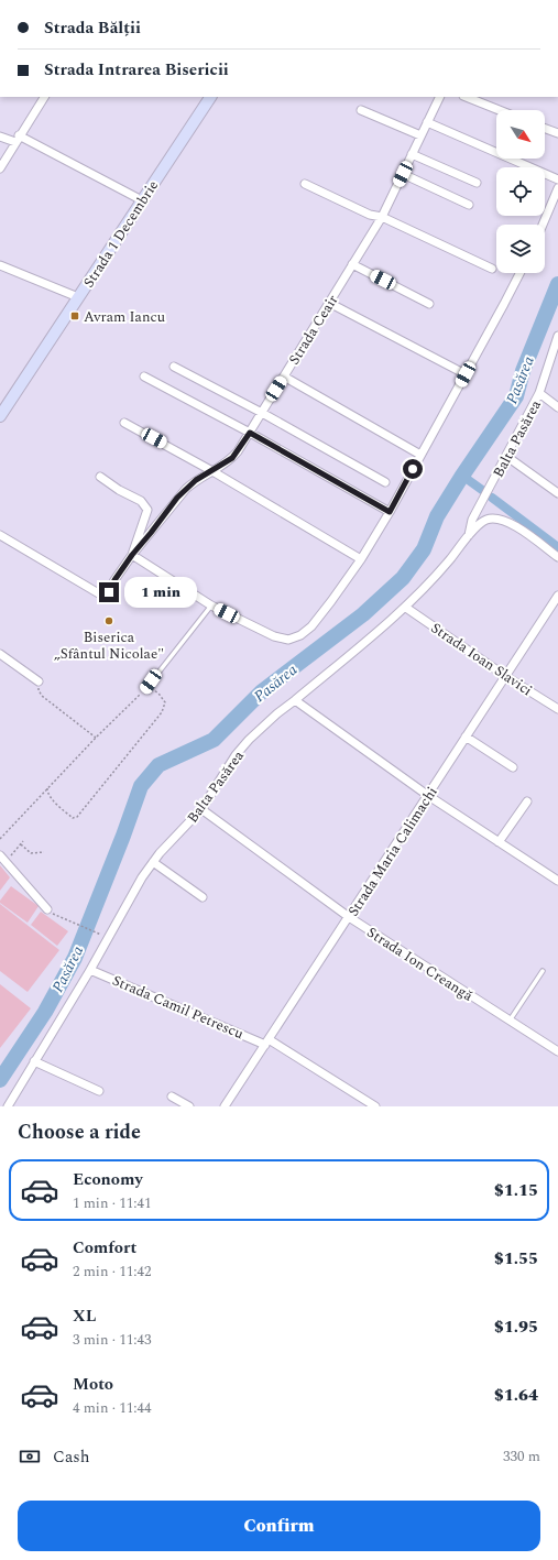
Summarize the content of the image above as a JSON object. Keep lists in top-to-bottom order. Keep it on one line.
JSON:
{"streets":{"main road":["Strada 1 Decembrie"],"street":["Strada Ceair","Balta Pasărea","Strada Ioan Slavici","Strada Maria Calimachi","Strada Ion Creangă","Strada Camil Petrescu"]},"crossings":[["Balta Pasărea","Strada Ioan Slavici"],["Balta Pasărea","Strada Ion Creangă"],["Balta Pasărea","Strada Camil Petrescu"],["Strada Ioan Slavici","Strada Maria Calimachi"],["Strada Maria Calimachi","Strada Ion Creangă"],["Strada Maria Calimachi","Strada Camil Petrescu"]],"water":["Pasărea"],"places":{"transit":["Avram Iancu"],"other":["Biserica „Sfântul Nicolae\""]},"north":"bottom right","page":{"banner":["Strada Bălții","Strada Intrarea Bisericii"],"bubble":"1 min","heading":"Choose a ride","list":[{"name":"Economy","note":"1 min · 11:41","value":"$1.15"},{"name":"Comfort","note":"2 min · 11:42","value":"$1.55"},{"name":"XL","note":"3 min · 11:43","value":"$1.95"},{"name":"Moto","note":"4 min · 11:44","value":"$1.64"}],"pay":["Cash","330 m"],"buttons":"Confirm"}}
